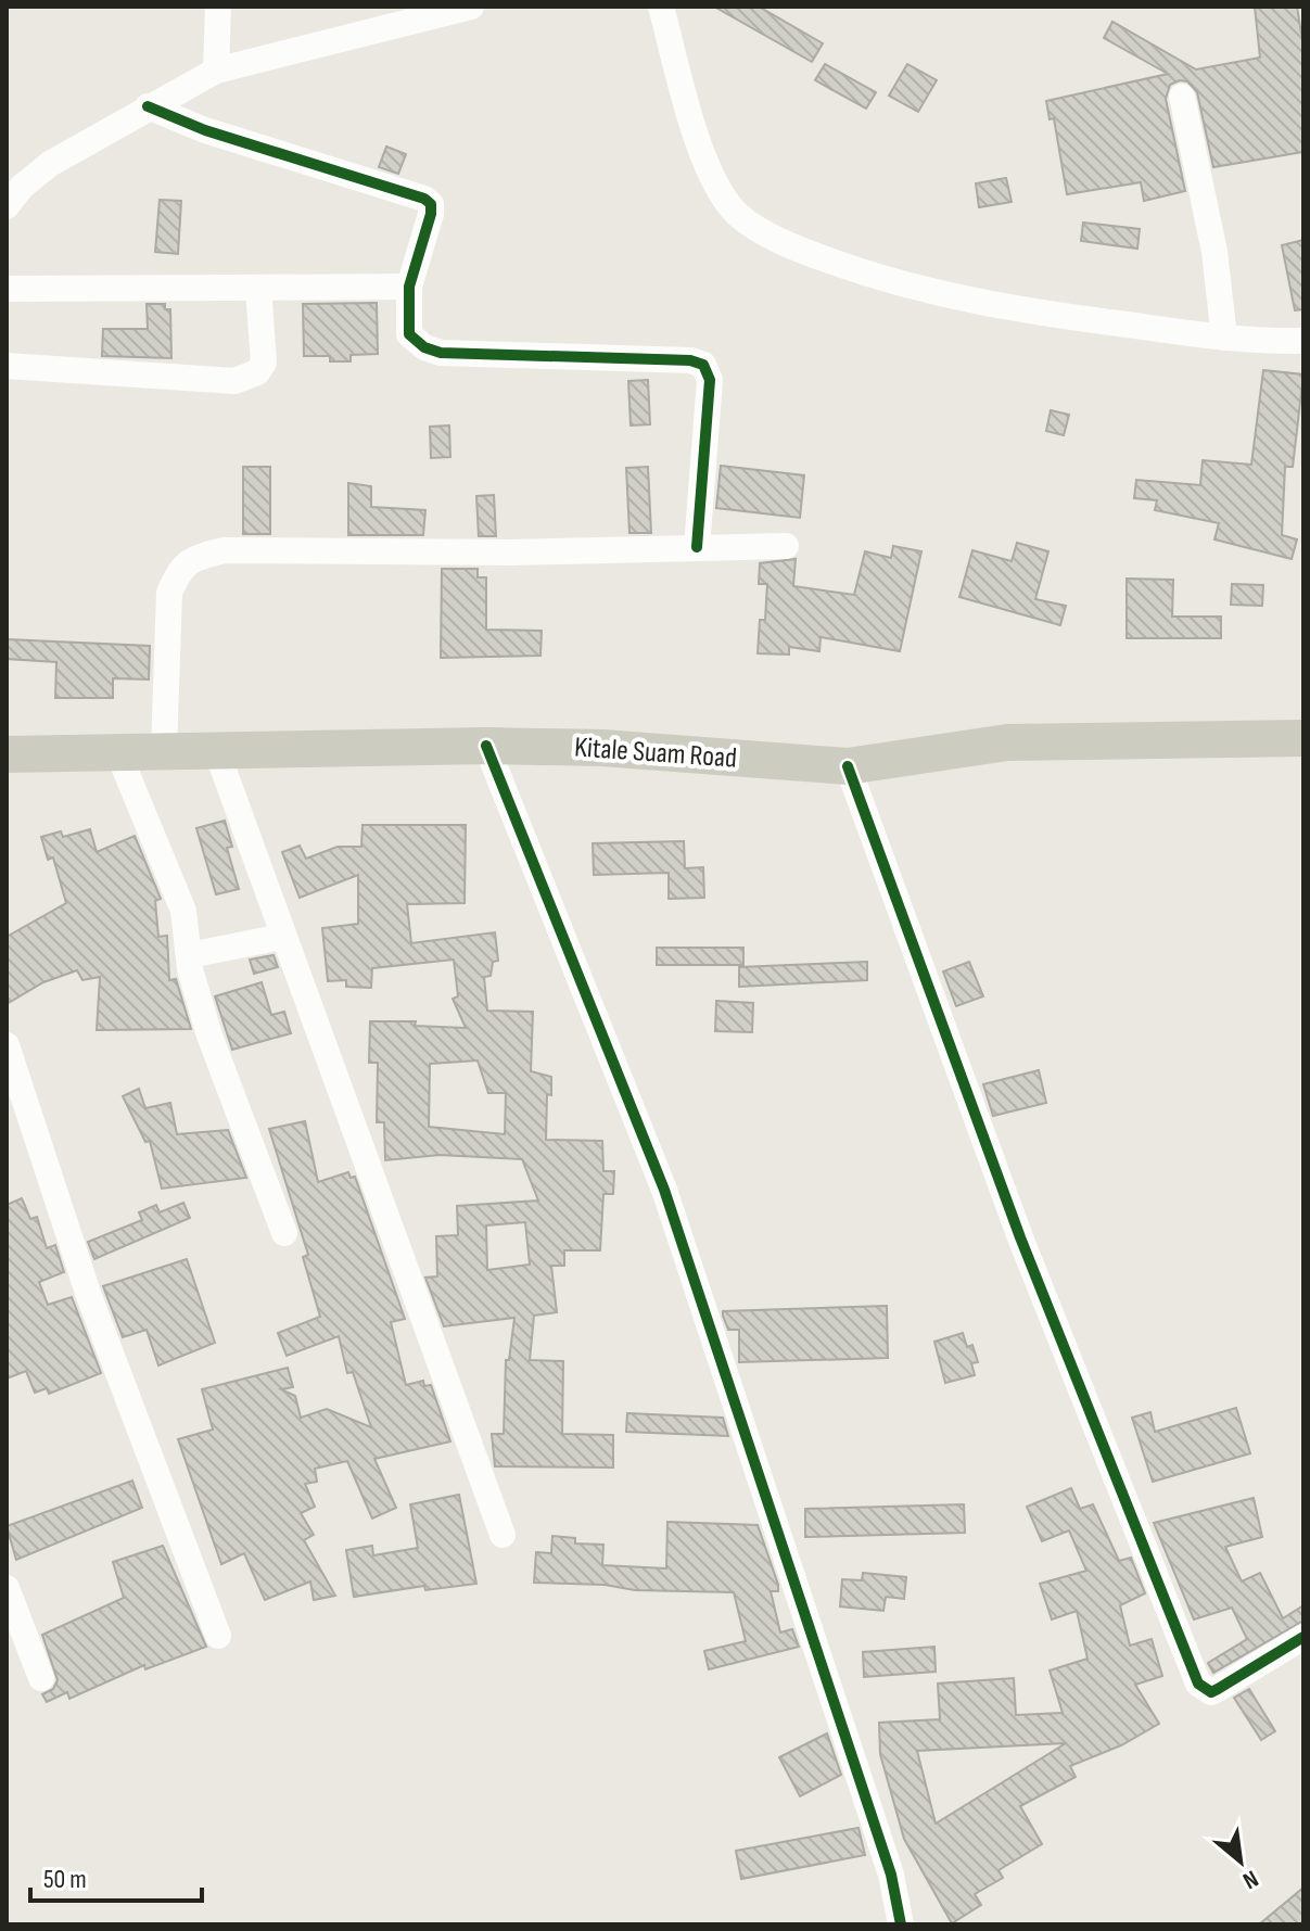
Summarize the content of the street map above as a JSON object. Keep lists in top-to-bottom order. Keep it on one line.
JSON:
{"streets":{"highway":["Kitale Suam Road"]},"scale_bar":"50 m","north":"bottom right"}
